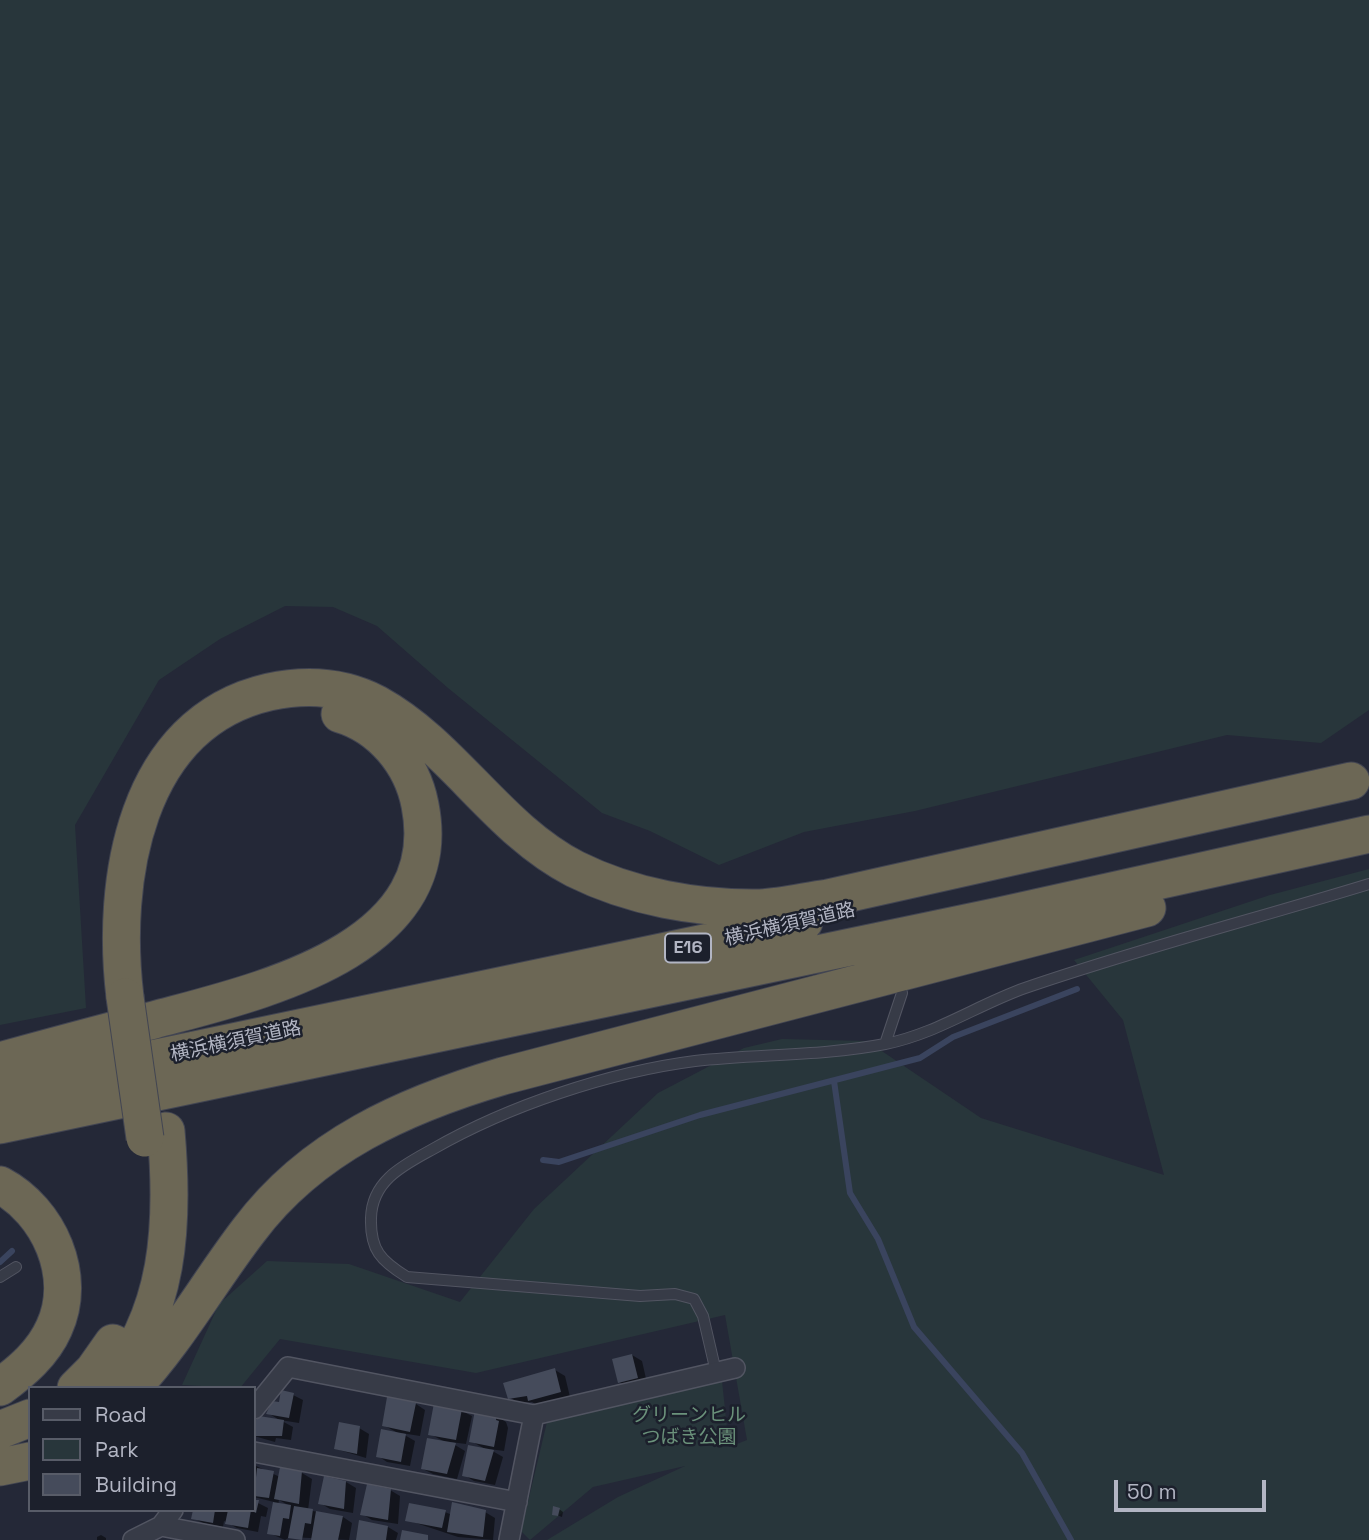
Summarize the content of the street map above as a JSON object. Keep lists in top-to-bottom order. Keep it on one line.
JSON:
{"streets":{"highway":["横浜横須賀道路","E16"]},"parks":["グリーンヒル つばき公園"],"legend":["Road","Park","Building"],"scale_bar":"50 m"}
